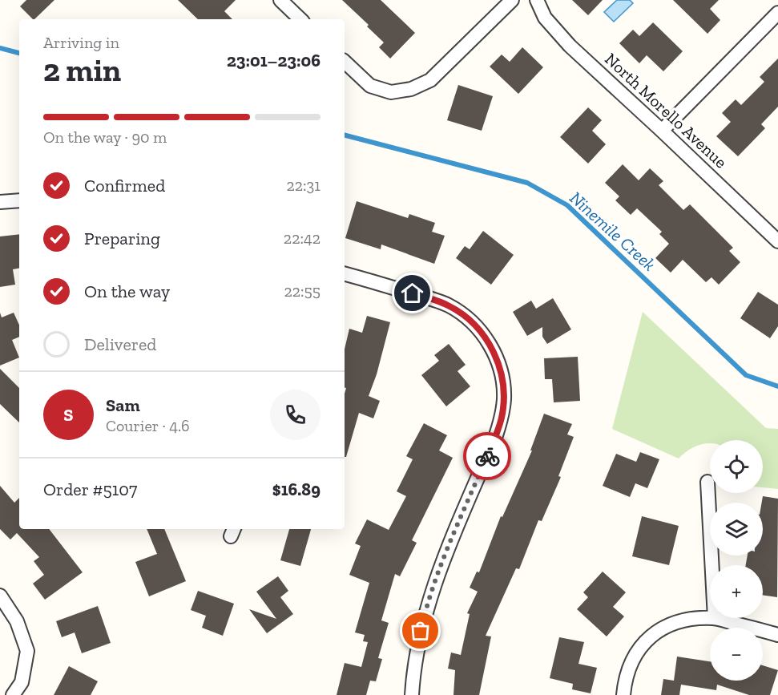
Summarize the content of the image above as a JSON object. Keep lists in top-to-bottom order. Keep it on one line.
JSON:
{"streets":{"street":["North Morello Avenue"]},"water":["Ninemile Creek"],"page":{"heading":["2 min","Arriving in","23:01–23:06"],"panel":["Sam","Courier · 4.6","Order #5107","$16.89"],"bar":"On the way · 90 m","list":[["Confirmed","22:31"],["Preparing","22:42"],["On the way","22:55"],"Delivered"],"round":"S","map_buttons":["+","−"]}}
